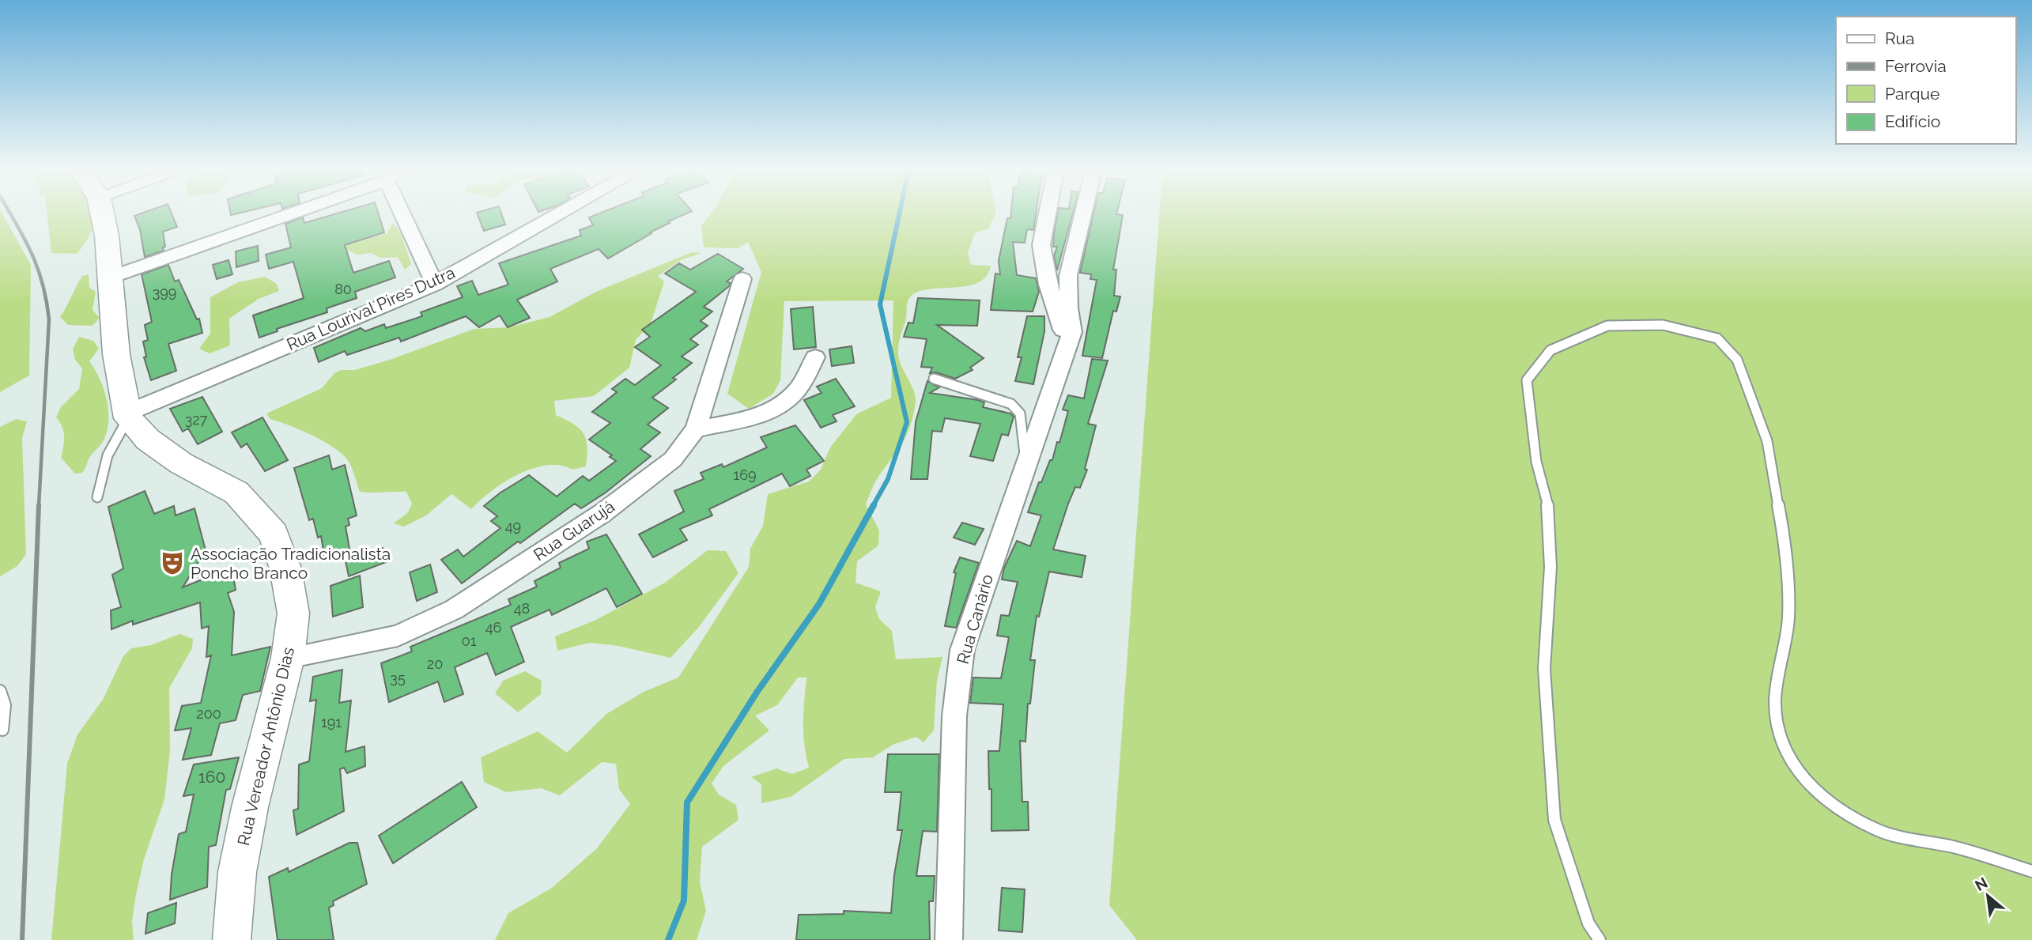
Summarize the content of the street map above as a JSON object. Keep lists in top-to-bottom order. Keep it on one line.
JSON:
{"streets":{"street":["Rua Lourival Pires Dutra","Rua Guarujá","Rua Canário","Rua Vereador Antônio Dias"]},"crossings":[["Rua Lourival Pires Dutra","Rua Vereador Antônio Dias"],["Rua Guarujá","Rua Vereador Antônio Dias"]],"places":{"theatre":["Associação Tradicionalista Poncho Branco"]},"house_numbers":["80","399","327","169","49","48","46","01","20","35","200","191","160"],"legend":["Rua","Ferrovia","Parque","Edifício"],"north":"top left"}
